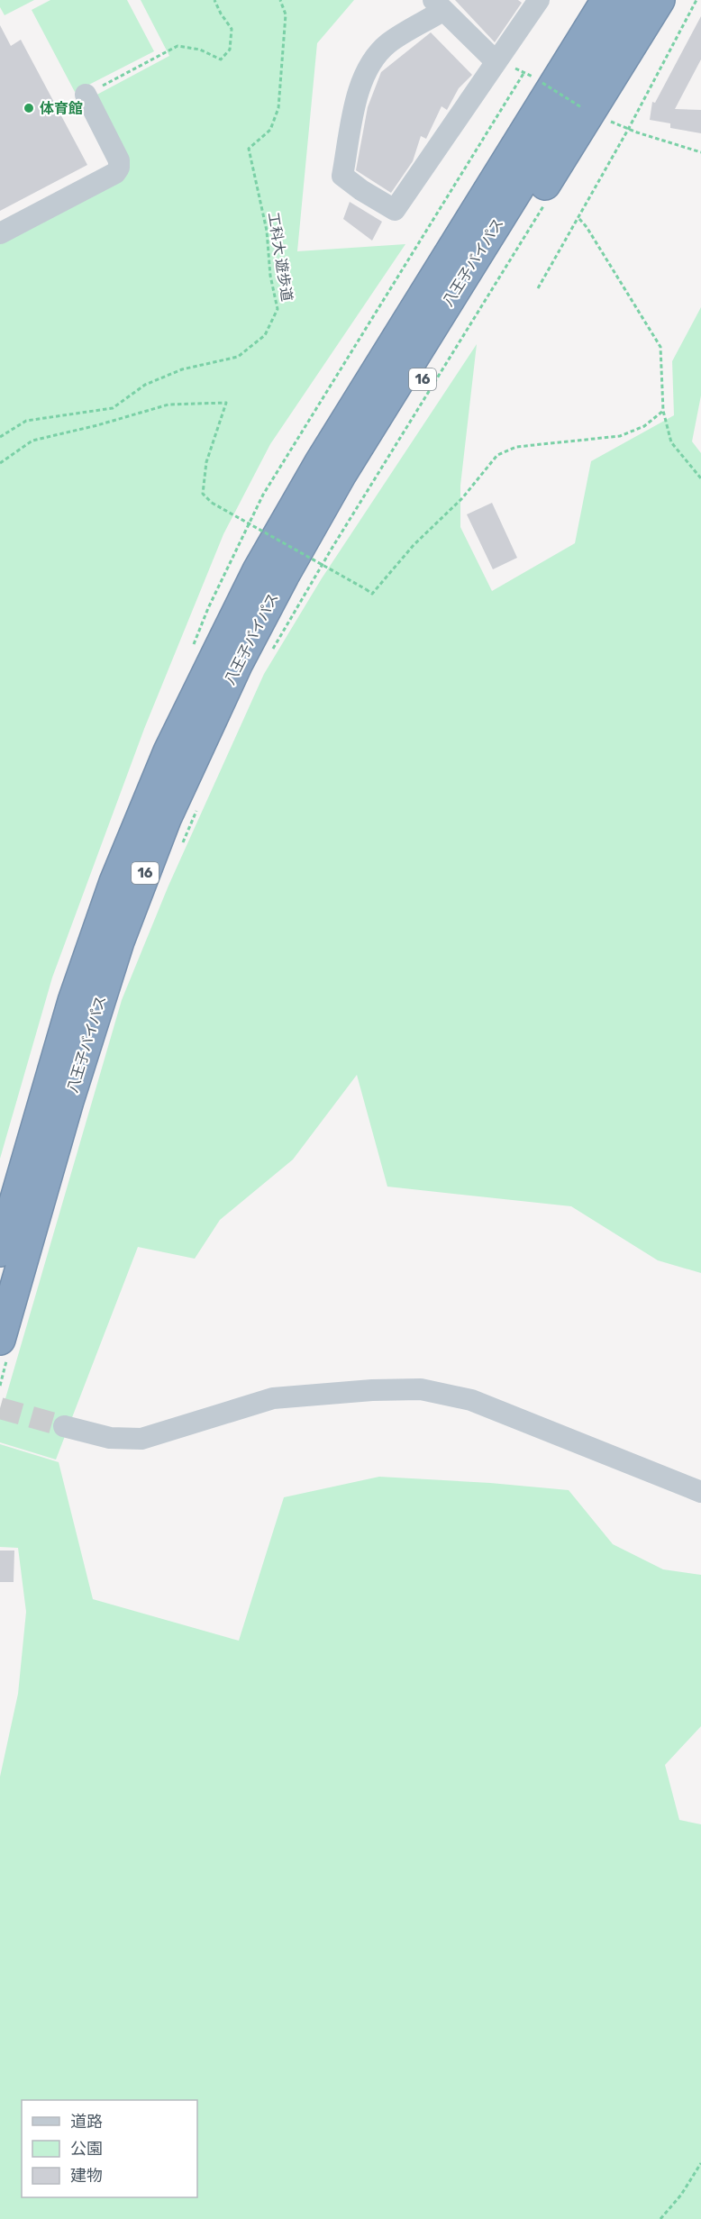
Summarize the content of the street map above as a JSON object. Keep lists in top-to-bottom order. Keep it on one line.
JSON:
{"streets":{"highway":["八王子バイパス","16"],"path":["工科大 遊歩道"]},"crossings":[["八王子バイパス","16"]],"places":["体育館"],"legend":["道路","公園","建物"]}
